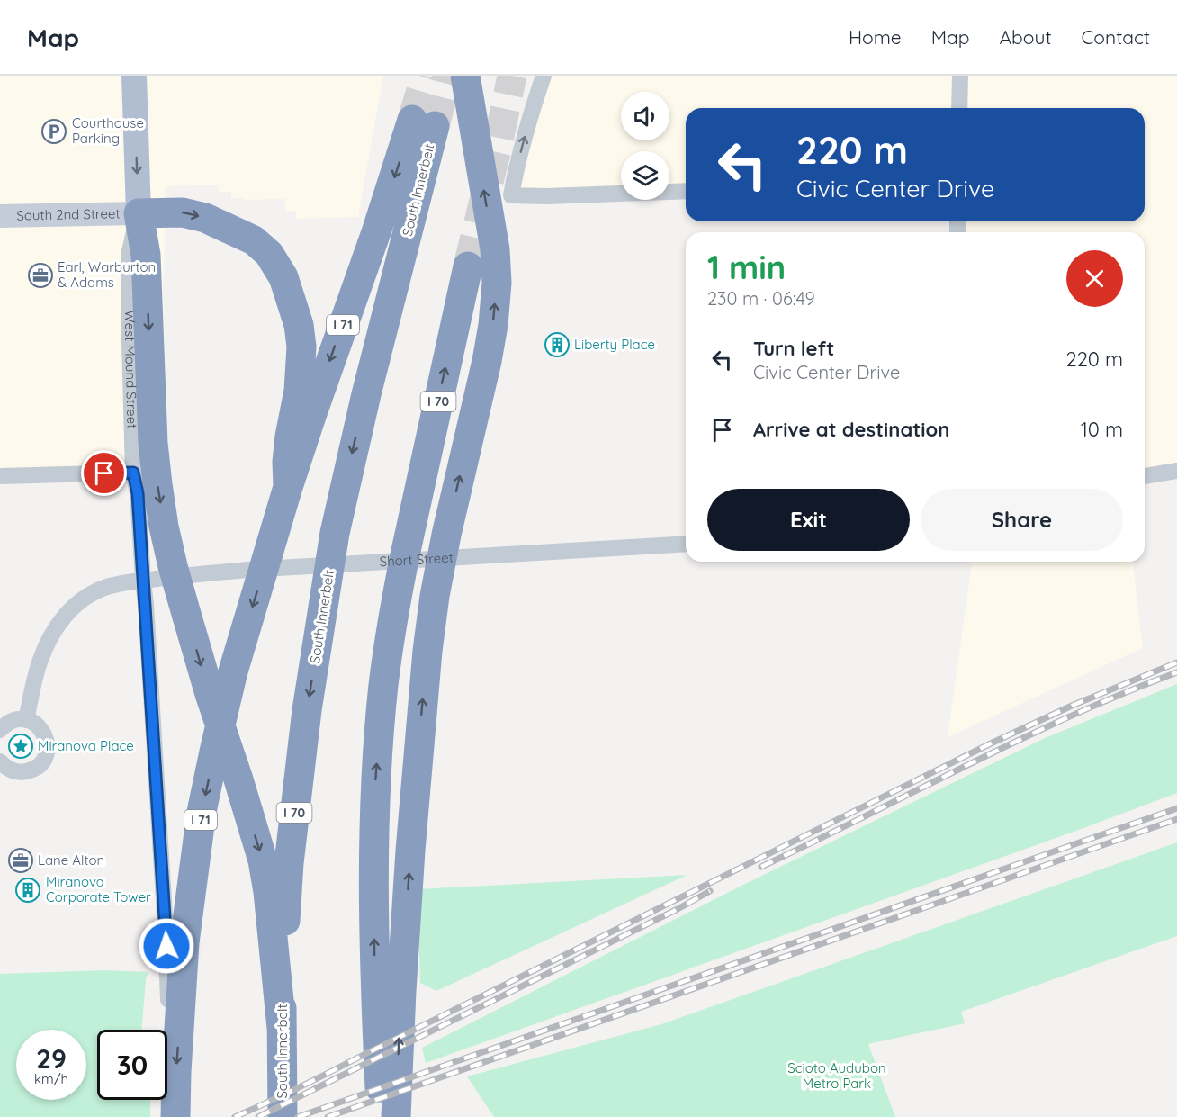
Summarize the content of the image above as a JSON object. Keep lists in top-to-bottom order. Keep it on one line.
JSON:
{"streets":{"highway":["South Innerbelt","I 71","I 70"],"main road":["West Mound Street"],"street":["South 2nd Street","Short Street"]},"crossings":[["South Innerbelt","I 71"],["South 2nd Street","West Mound Street"],["West Mound Street","Short Street"]],"parks":["Scioto Audubon Metro Park"],"places":{"parking":["Courthouse Parking"],"office":["Earl, Warburton & Adams","Lane Alton"],"building":["Liberty Place","Miranova Corporate Tower"],"place":["Miranova Place"]},"page":{"header":"Map","nav":["Home","Map","About","Contact"],"turn":["220 m","Civic Center Drive"],"heading":["1 min","230 m · 06:49"],"list":[{"name":"Turn left","note":"Civic Center Drive","value":"220 m"},{"name":"Arrive at destination","value":"10 m"}],"buttons":["Exit","Share"],"speed":"29 km/h","limit":"30"}}
